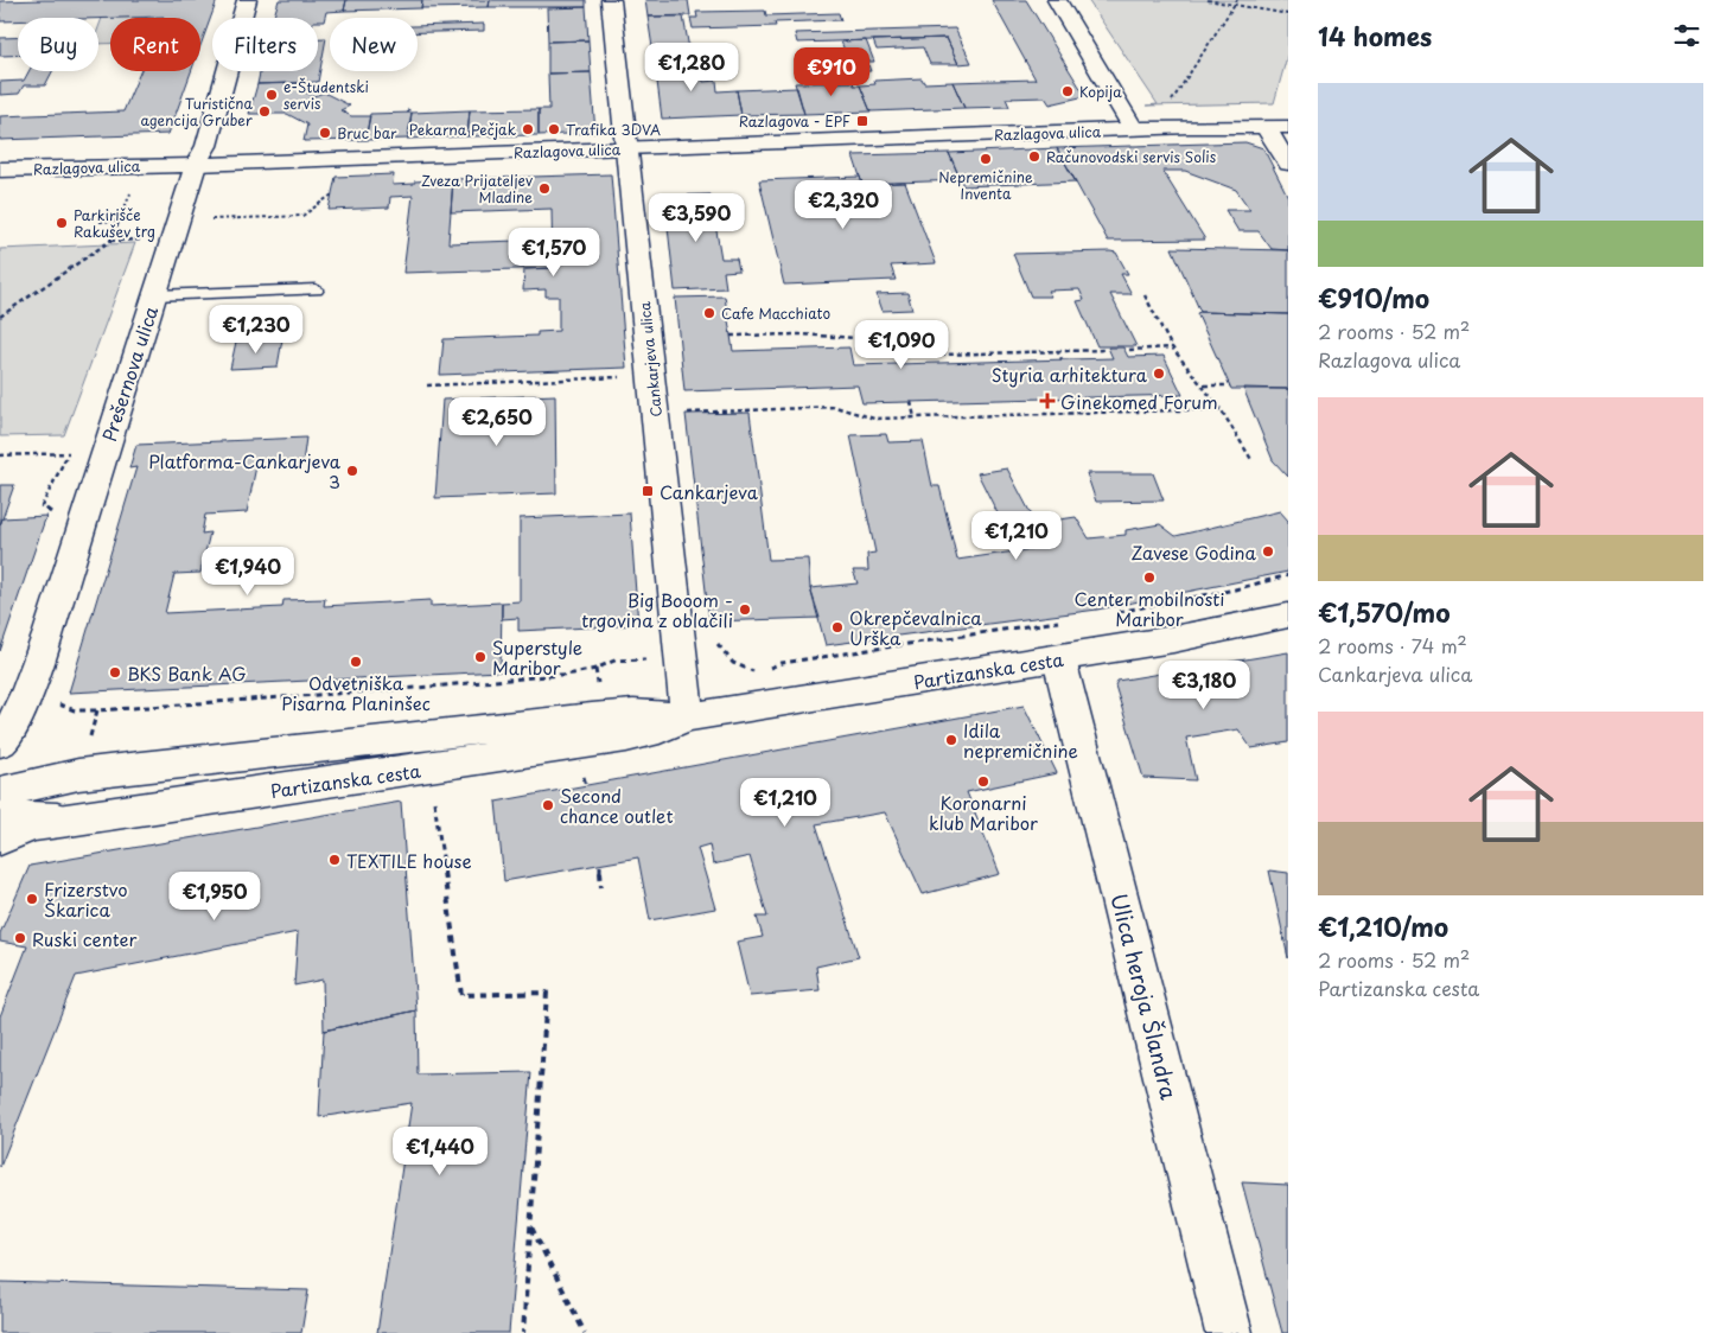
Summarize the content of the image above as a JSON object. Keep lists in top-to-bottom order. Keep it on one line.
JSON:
{"streets":{"street":["Razlagova ulica","Cankarjeva ulica","Prešernova ulica","Partizanska cesta","Ulica heroja Šlandra"]},"crossings":[["Razlagova ulica","Cankarjeva ulica"],["Razlagova ulica","Prešernova ulica"],["Cankarjeva ulica","Partizanska cesta"],["Partizanska cesta","Ulica heroja Šlandra"]],"places":{"other":["Kopija","e-Študentski servis","Turistična agencija Gruber","Pekarna Pečjak","Trafika 3DVA","Bruc bar","Računovodski servis Solis","Nepremičnine Inventa","Zveza Prijateljev Mladine","Parkirišče Rakušev trg","Cafe Macchiato","Styria arhitektura","Platforma-Cankarjeva 3","Zavese Godina","Center mobilnosti Maribor","Big Booom - trgovina z oblačili","Okrepčevalnica Urška","Superstyle Maribor","Odvetniška Pisarna Planinšec","BKS Bank AG","Idila nepremičnine","Koronarni klub Maribor","Second chance outlet","TEXTILE house","Frizerstvo Škarica","Ruski center"],"transit":["Razlagova - EPF","Cankarjeva"],"health":["Ginekomed Forum"]},"page":{"heading":"14 homes","chip":["Buy","Rent","Filters","New"],"price":["€1,280","€910","€2,320","€3,590","€1,570","€1,230","€1,090","€2,650","€1,210","€1,940","€3,180","€1,210","€1,950","€1,440"],"list":[{"name":"€910/mo","note":"2 rooms · 52 m² · Razlagova ulica"},{"name":"€1,570/mo","note":"2 rooms · 74 m² · Cankarjeva ulica"},{"name":"€1,210/mo","note":"2 rooms · 52 m² · Partizanska cesta"}]}}
